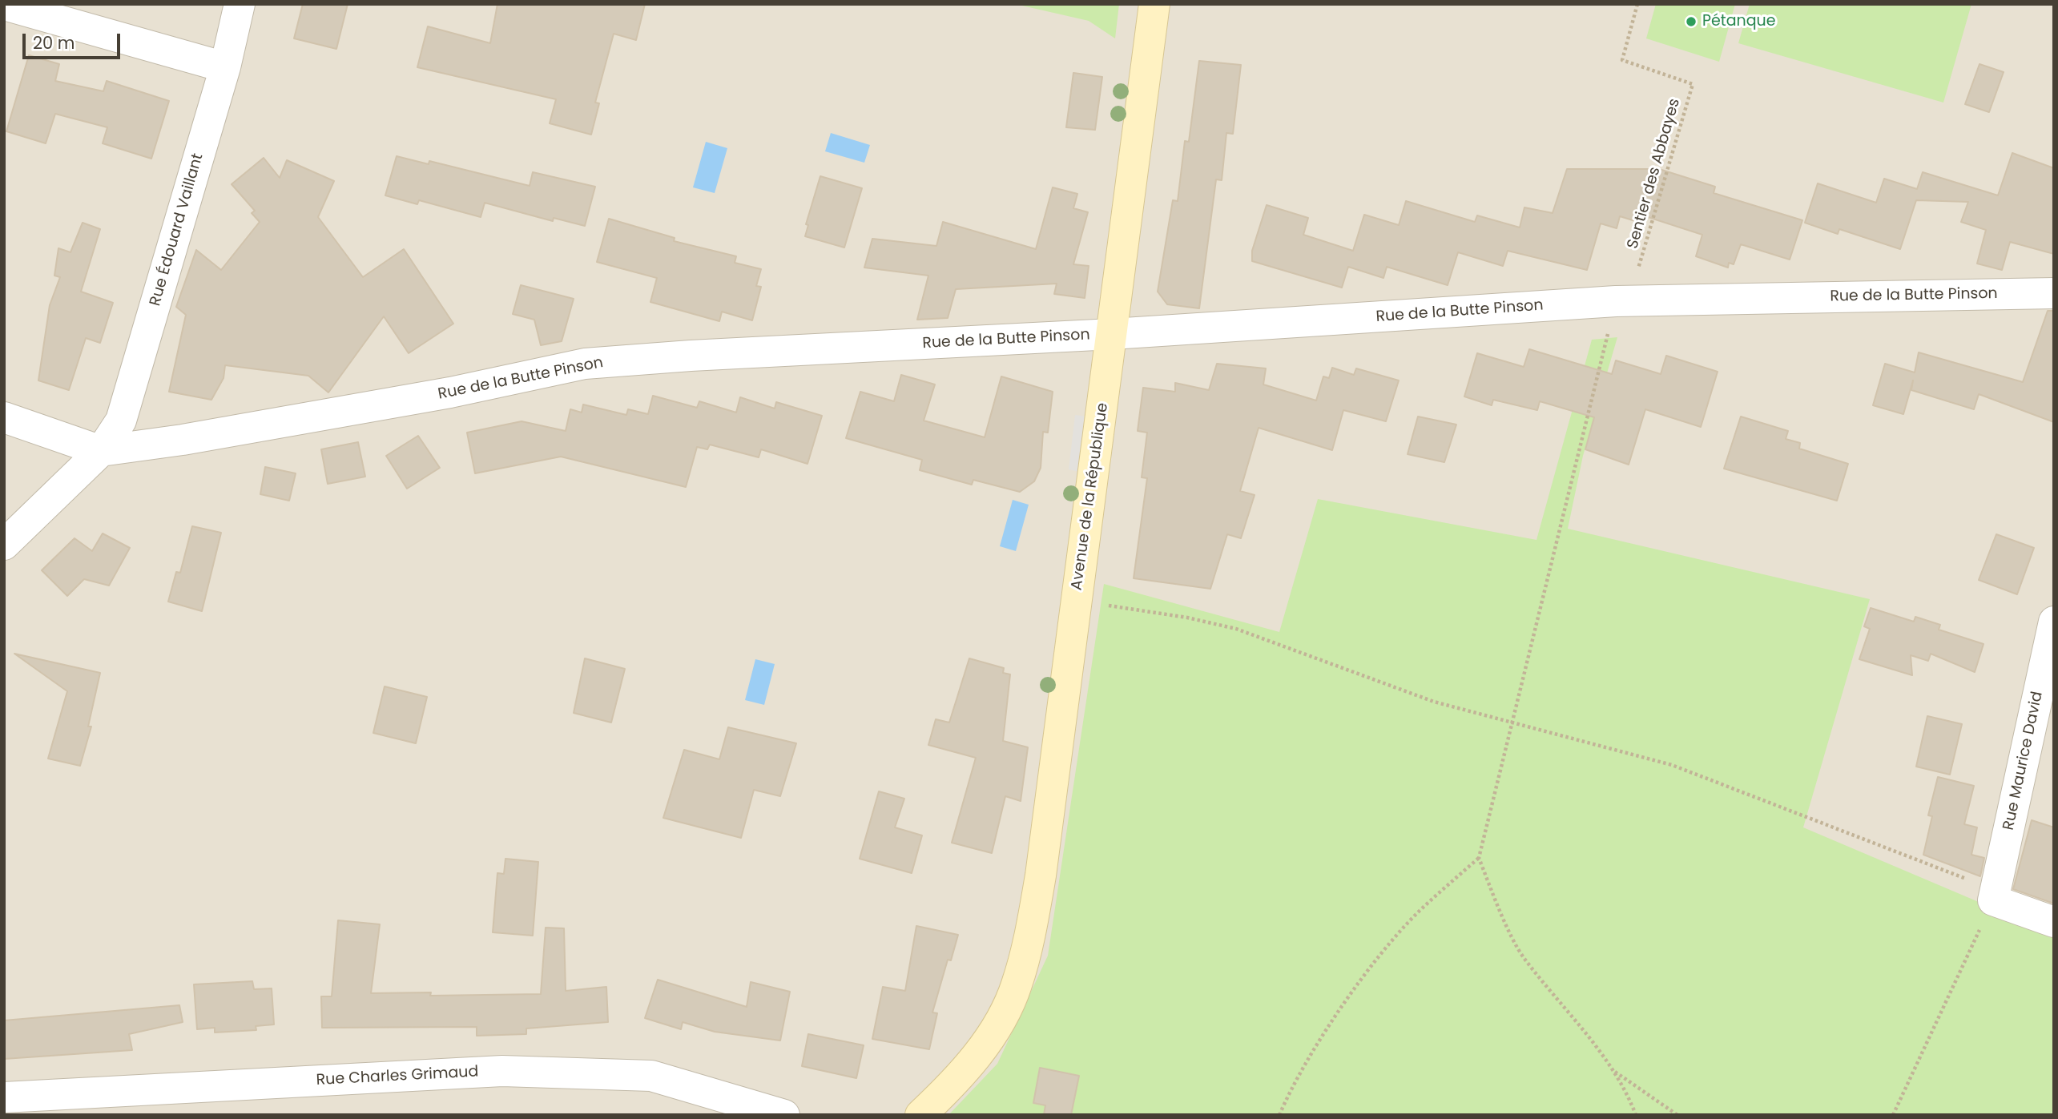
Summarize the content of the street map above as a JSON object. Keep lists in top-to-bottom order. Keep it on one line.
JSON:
{"streets":{"street":["Rue Édouard Vaillant","Rue de la Butte Pinson","Avenue de la République","Rue Maurice David","Rue Charles Grimaud"],"path":["Sentier des Abbayes"]},"crossings":[["Sentier des Abbayes","Rue de la Butte Pinson"],["Rue Édouard Vaillant","Rue de la Butte Pinson"],["Rue de la Butte Pinson","Avenue de la République"]],"places":["Pétanque"],"scale_bar":"20 m"}
